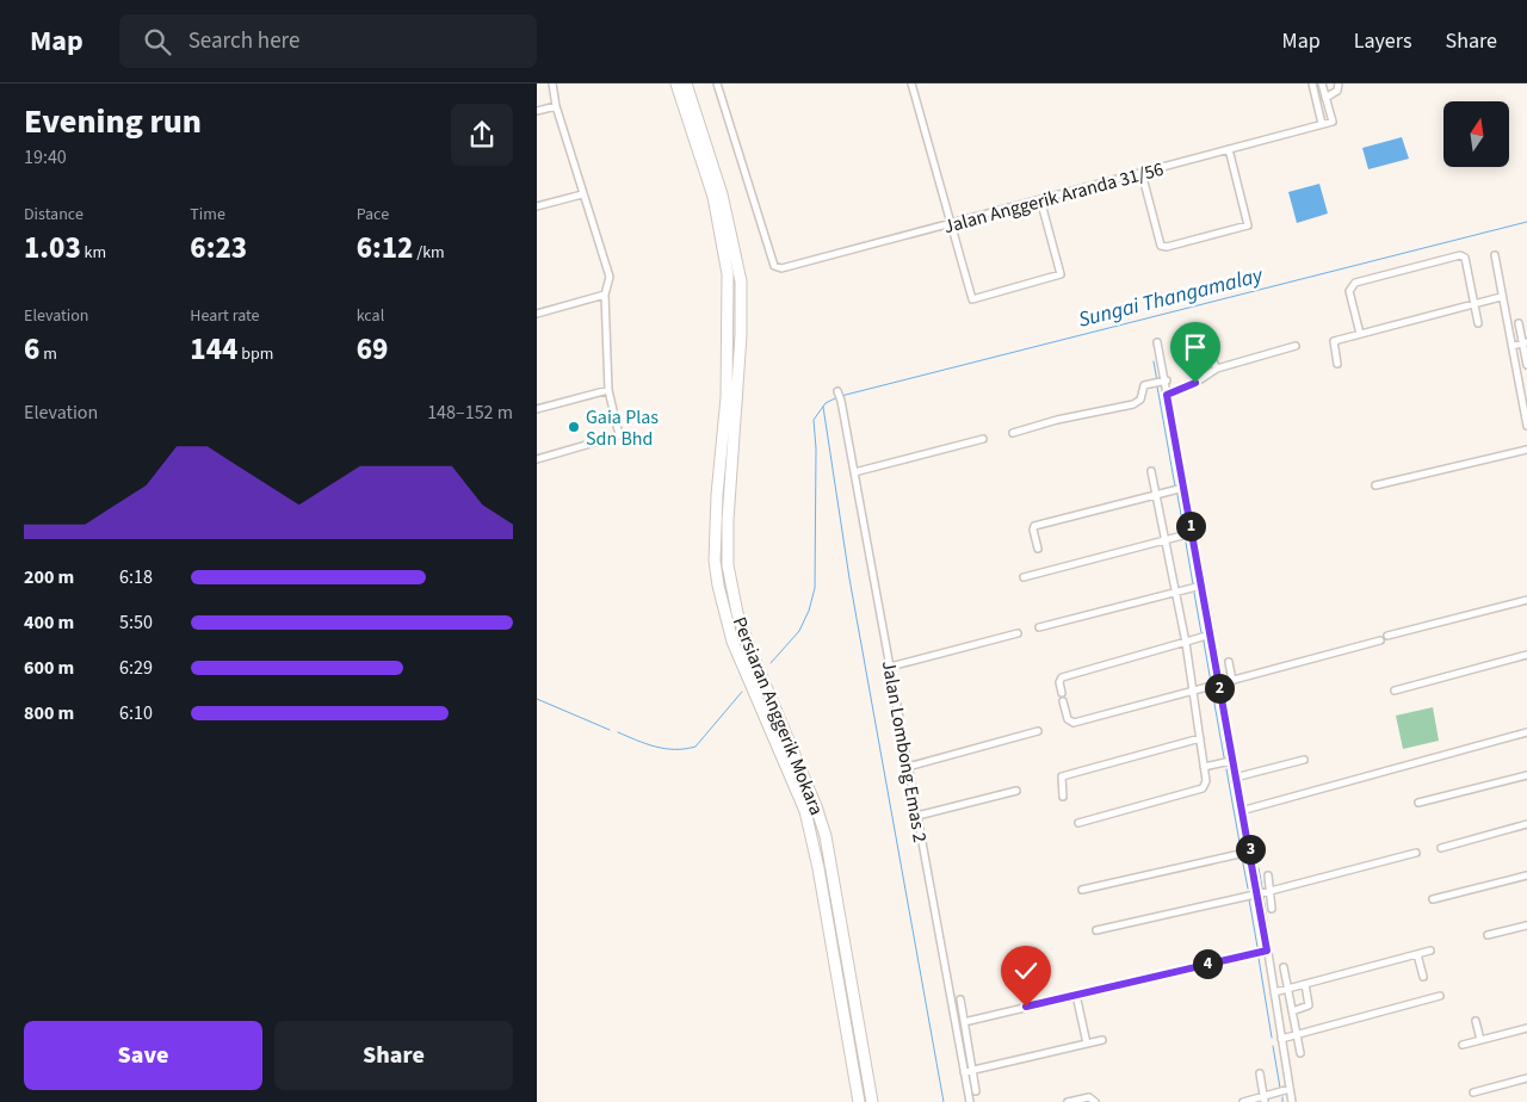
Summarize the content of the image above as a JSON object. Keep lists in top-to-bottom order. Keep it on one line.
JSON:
{"streets":{"main road":["Persiaran Anggerik Mokara"],"street":["Jalan Anggerik Aranda 31/56","Jalan Lombong Emas 2"]},"water":["Sungai Thangamalay"],"places":["Gaia Plas Sdn Bhd"],"north":"top","page":{"header":"Map","search":"Search here","nav":["Map","Layers","Share"],"heading":["Evening run","19:40"],"stats":[["Distance","1.03 km"],["Time","6:23"],["Pace","6:12 /km"],["Elevation","6 m"],["Heart rate","144 bpm"],["kcal","69"]],"chart":["Elevation","148–152 m"],"pins":["1","2","3","4"],"list":[{"name":"200 m","note":"6:18"},{"name":"400 m","note":"5:50"},{"name":"600 m","note":"6:29"},{"name":"800 m","note":"6:10"}],"buttons":["Save","Share"]}}
